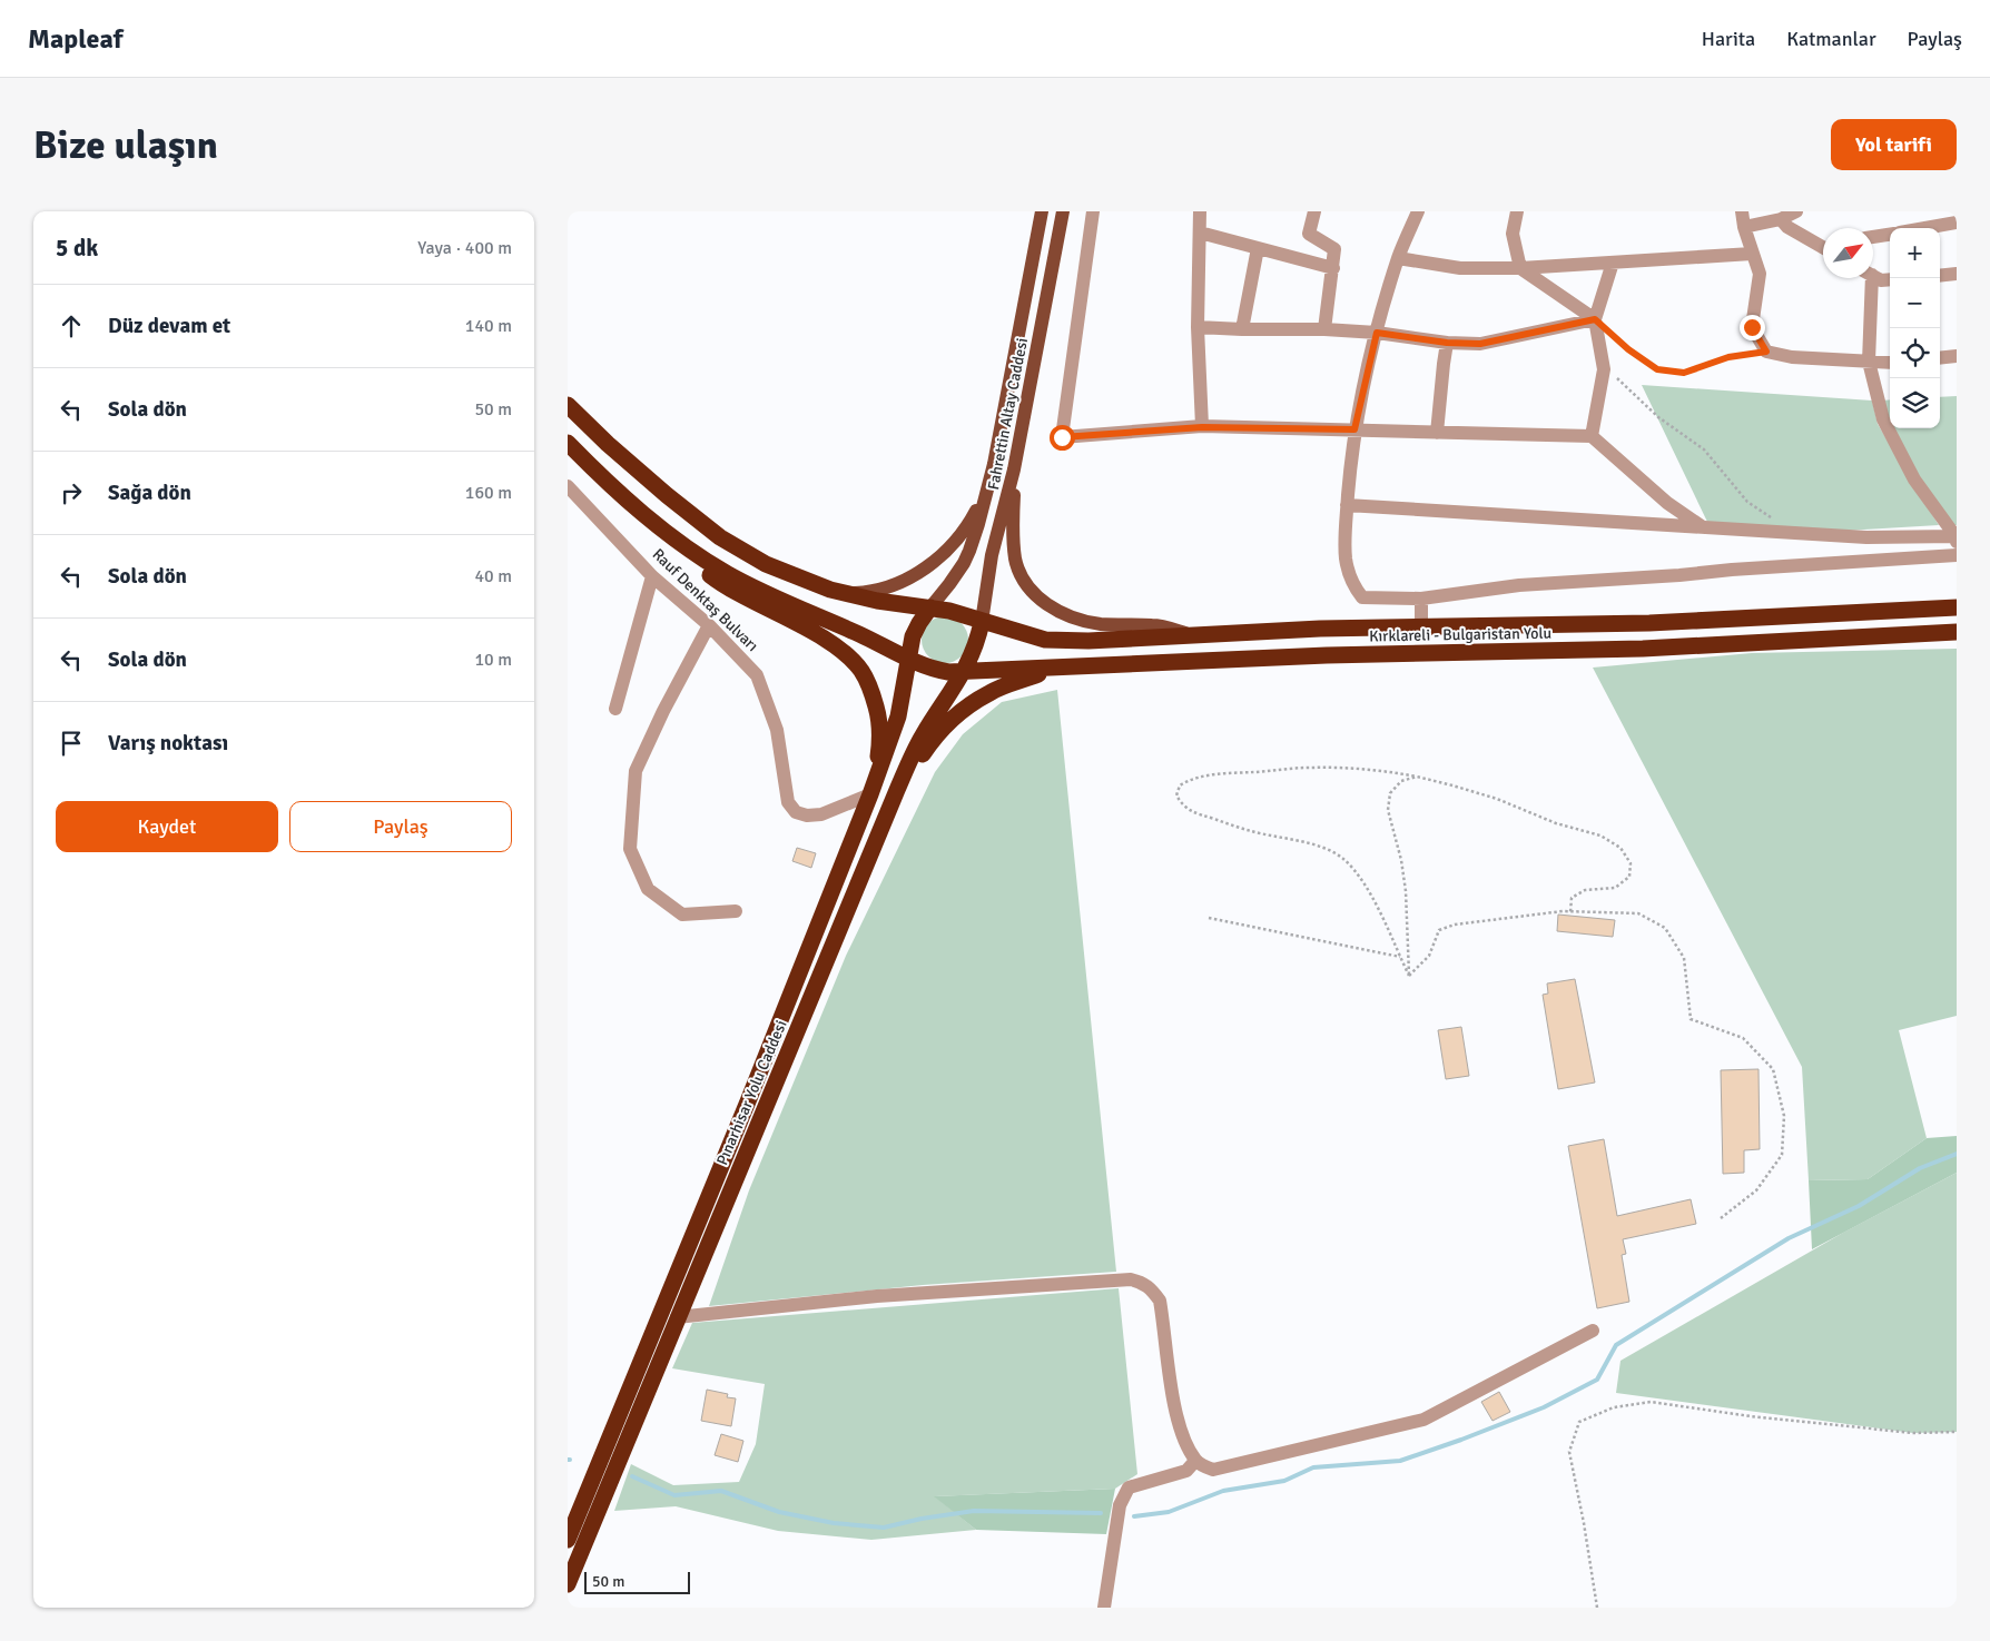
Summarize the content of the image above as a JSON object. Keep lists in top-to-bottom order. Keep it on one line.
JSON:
{"streets":{"highway":["Rauf Denktaş Bulvarı","Kırklareli - Bulgaristan Yolu","Pınarhisar Yolu Caddesi"],"main road":["Fahrettin Altay Caddesi"]},"crossings":[["Fahrettin Altay Caddesi","Rauf Denktaş Bulvarı"],["Fahrettin Altay Caddesi","Kırklareli - Bulgaristan Yolu"],["Fahrettin Altay Caddesi","Pınarhisar Yolu Caddesi"],["Rauf Denktaş Bulvarı","Kırklareli - Bulgaristan Yolu"],["Rauf Denktaş Bulvarı","Pınarhisar Yolu Caddesi"],["Kırklareli - Bulgaristan Yolu","Pınarhisar Yolu Caddesi"]],"scale_bar":"50 m","north":"top right","page":{"header":"Mapleaf","nav":["Harita","Katmanlar","Paylaş"],"buttons":["Yol tarifi",["Kaydet","Paylaş"]],"title":"Bize ulaşın","heading":["5 dk","Yaya · 400 m"],"map_buttons":["+","−"],"list":[["Düz devam et","140 m"],["Sola dön","50 m"],["Sağa dön","160 m"],["Sola dön","40 m"],["Sola dön","10 m"],"Varış noktası"],"scale":"50 m"}}
